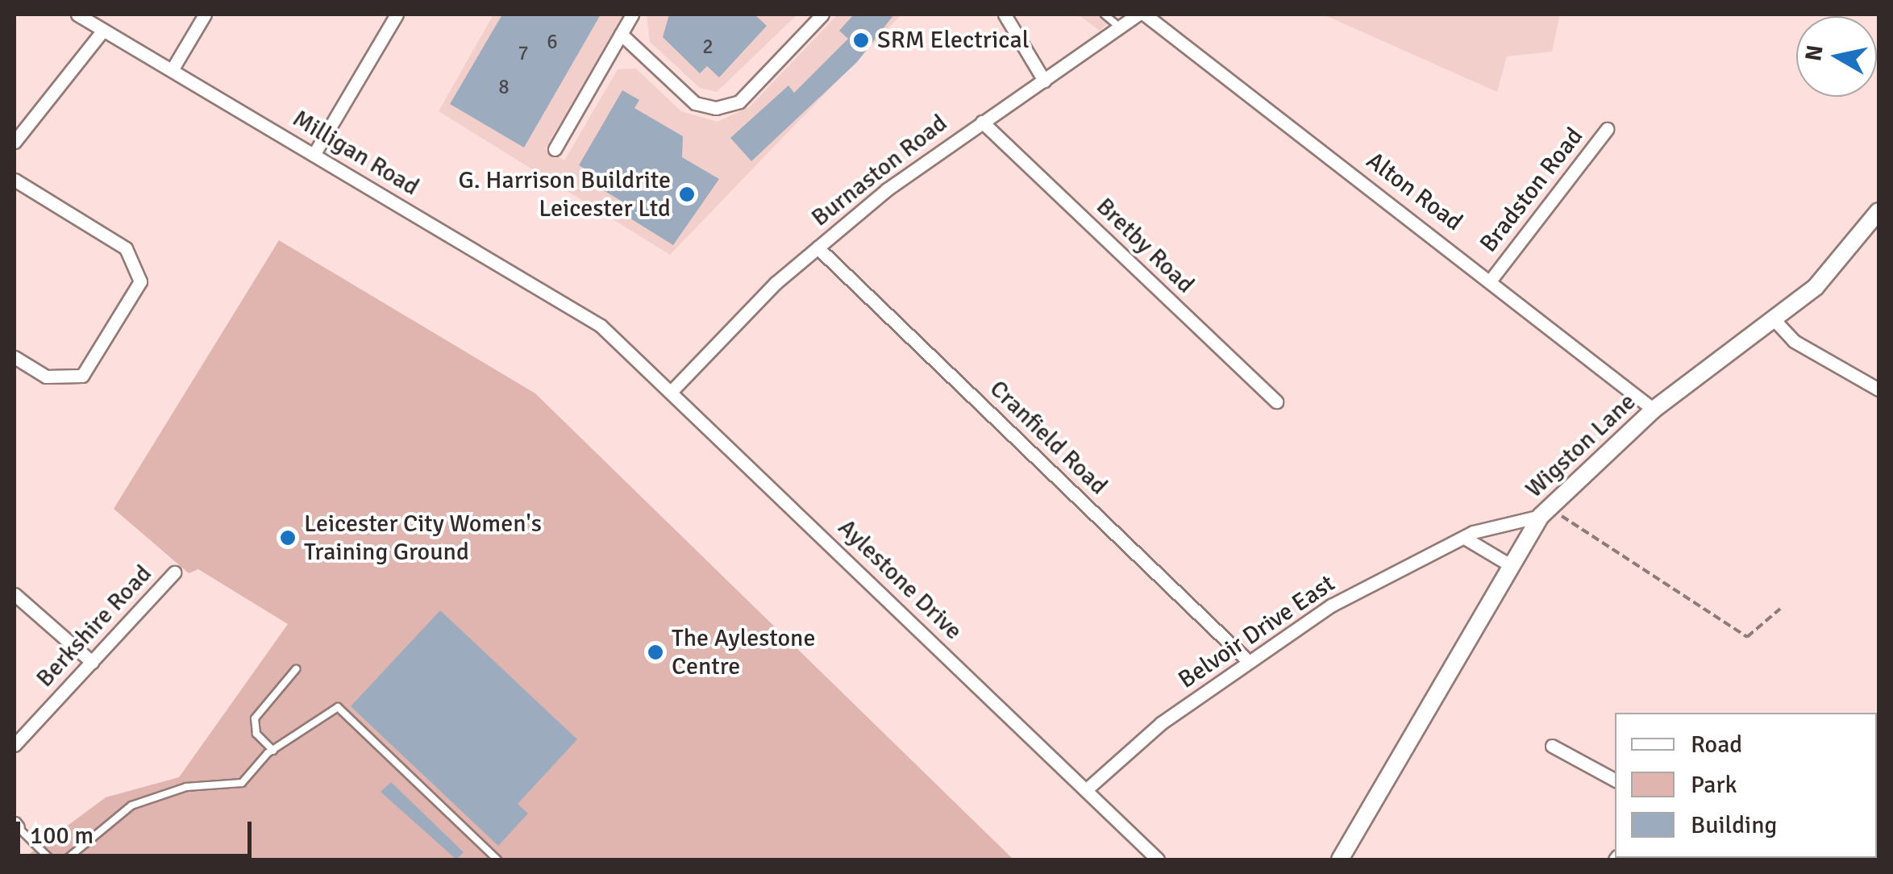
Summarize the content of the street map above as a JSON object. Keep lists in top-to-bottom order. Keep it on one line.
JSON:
{"streets":{"street":["Milligan Road","Burnaston Road","Bradston Road","Alton Road","Bretby Road","Cranfield Road","Wigston Lane","Aylestone Drive","Berkshire Road","Belvoir Drive East"]},"crossings":[["Milligan Road","Aylestone Drive"],["Burnaston Road","Bretby Road"],["Burnaston Road","Cranfield Road"],["Burnaston Road","Aylestone Drive"],["Bradston Road","Alton Road"],["Alton Road","Wigston Lane"],["Cranfield Road","Belvoir Drive East"],["Wigston Lane","Belvoir Drive East"],["Aylestone Drive","Belvoir Drive East"]],"places":["SRM Electrical","G. Harrison Buildrite Leicester Ltd","Leicester City Women's Training Ground","The Aylestone Centre"],"house_numbers":["6","2","7","8"],"legend":["Road","Park","Building"],"scale_bar":"100 m","north":"left"}
